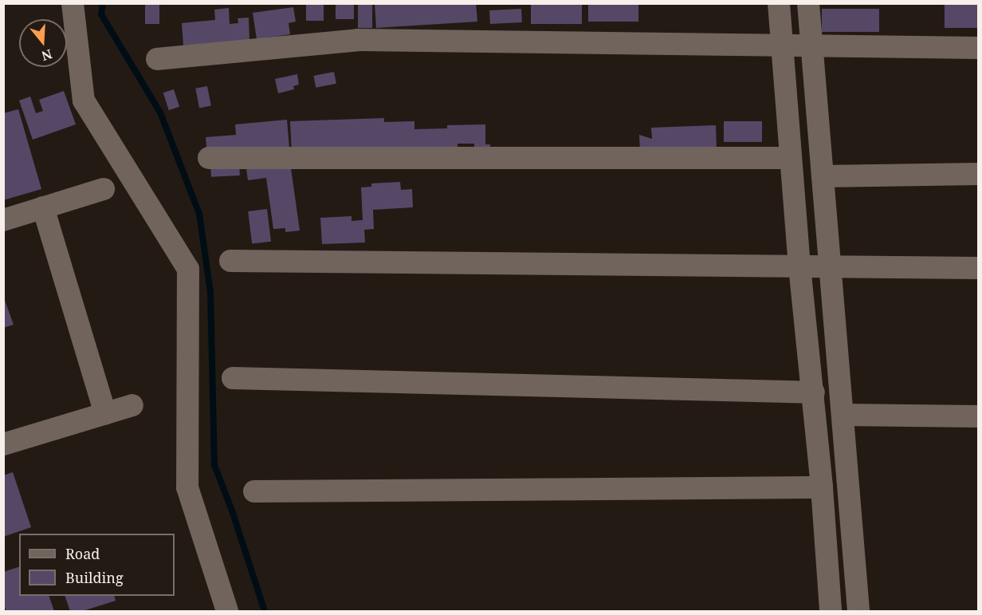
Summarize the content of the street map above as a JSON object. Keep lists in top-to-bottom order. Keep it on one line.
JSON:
{"legend":["Road","Building"],"north":"bottom"}
